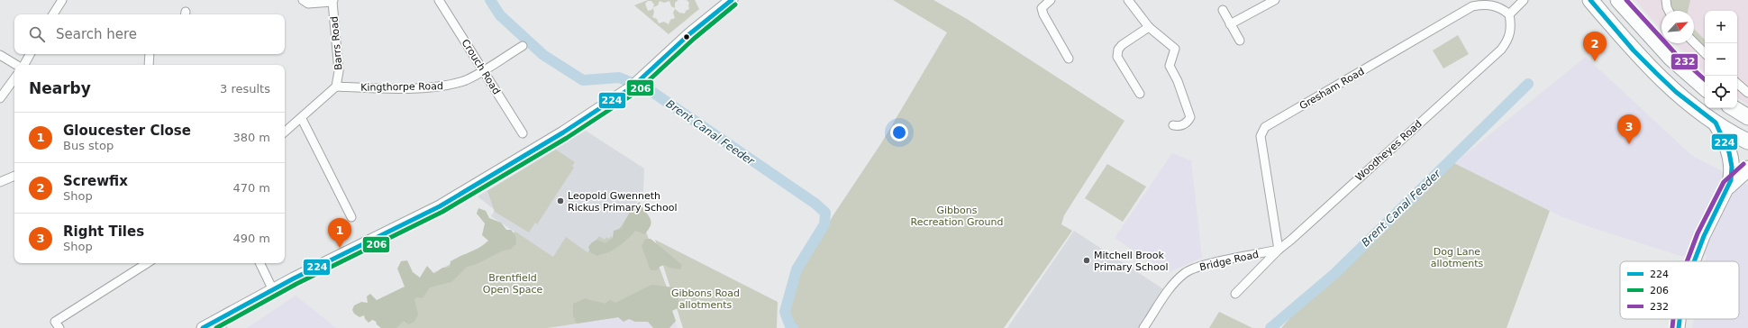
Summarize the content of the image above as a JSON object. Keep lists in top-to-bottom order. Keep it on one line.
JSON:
{"streets":{"street":["Barrs Road","Crouch Road","Kingthorpe Road","Gresham Road","Woodheyes Road","Bridge Road"]},"crossings":[["Barrs Road","Kingthorpe Road"],["Crouch Road","Kingthorpe Road"],["Gresham Road","Woodheyes Road"],["Gresham Road","Bridge Road"],["Woodheyes Road","Bridge Road"]],"water":["Brent Canal Feeder"],"parks":["Gibbons Recreation Ground","Dog Lane allotments","Brentfield Open Space","Gibbons Road allotments"],"places":["Leopold Gwenneth Rickus Primary School","Mitchell Brook Primary School"],"lines":["transit line 224","transit line 232","transit line 206"],"legend":["224","206","232"],"north":"top right","page":{"map_buttons":["+","−"],"search":"Search here","pins":["2","3","1"],"heading":["Nearby","3 results"],"list":[{"mark":"1","name":"Gloucester Close","note":"Bus stop","value":"380 m"},{"mark":"2","name":"Screwfix","note":"Shop","value":"470 m"},{"mark":"3","name":"Right Tiles","note":"Shop","value":"490 m"}]}}
